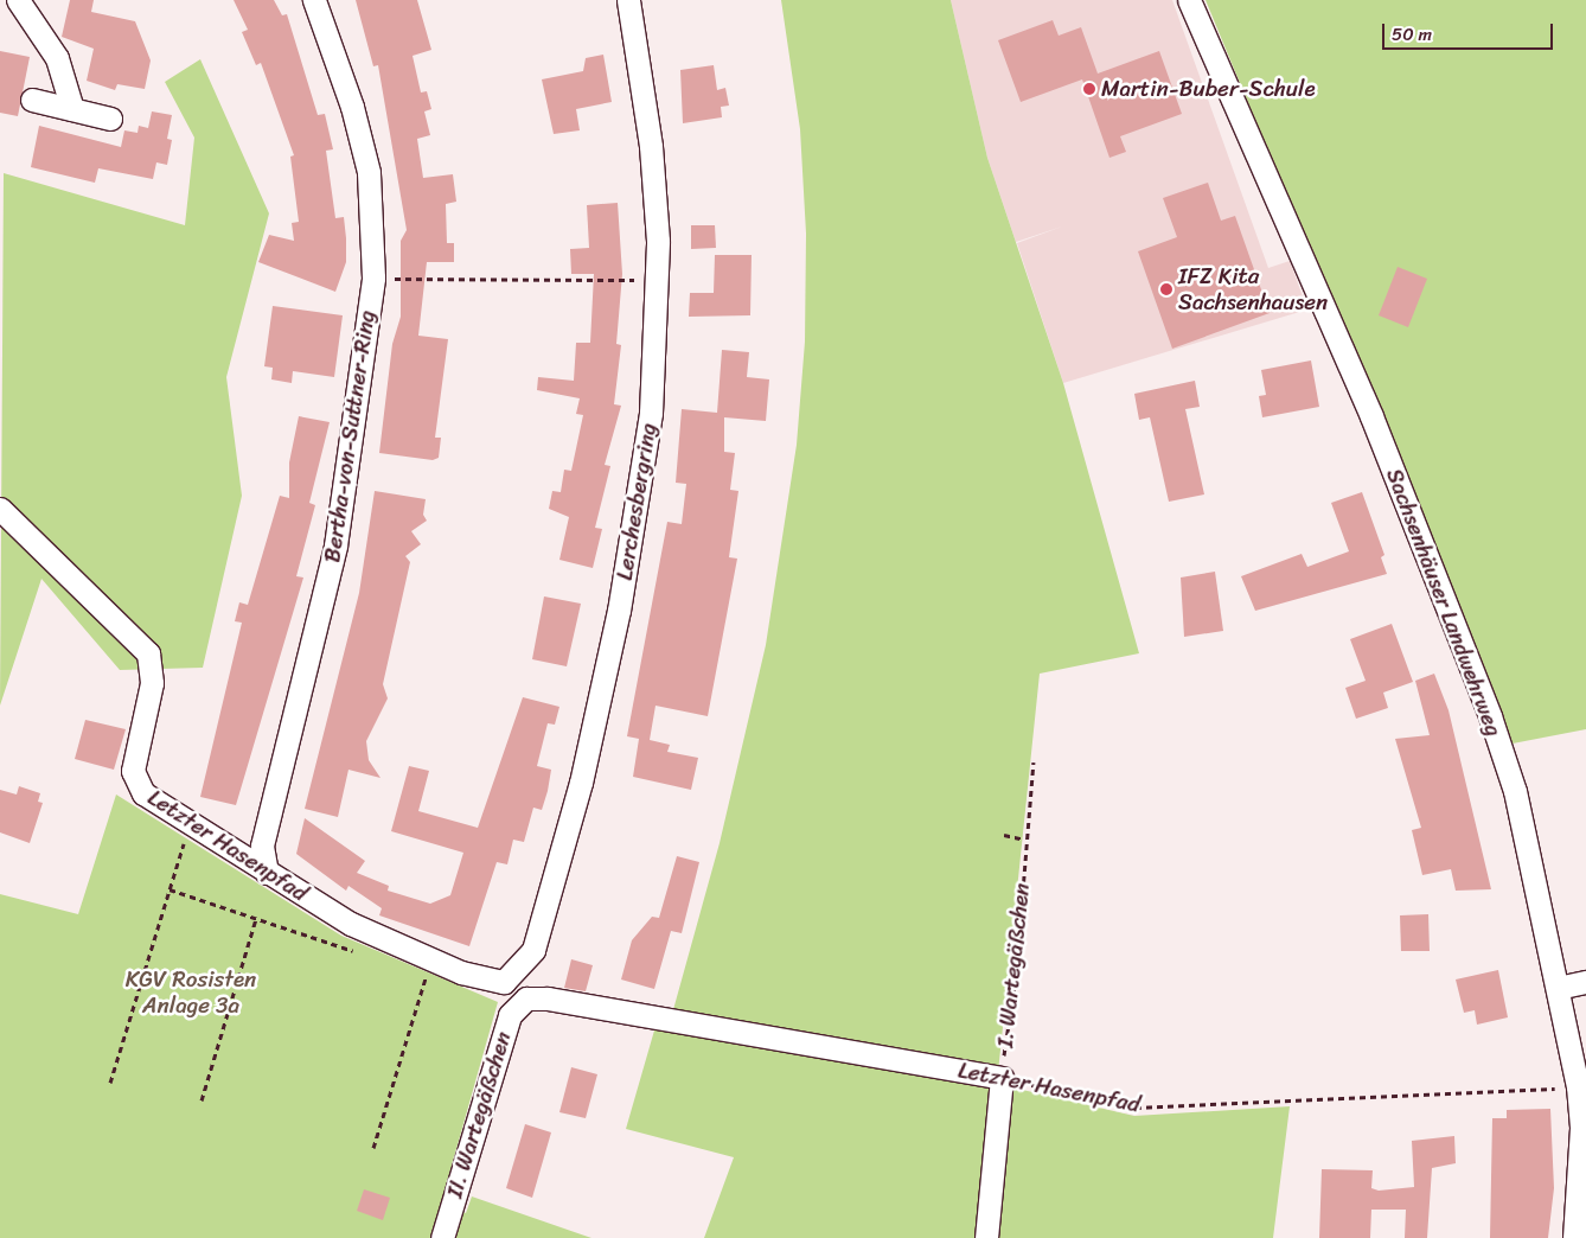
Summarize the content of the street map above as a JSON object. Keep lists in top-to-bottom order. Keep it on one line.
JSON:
{"streets":{"street":["Bertha-von-Suttner-Ring","Lerchesbergring","Sachsenhäuser Landwehrweg","Letzter Hasenpfad","I. Wartegäßchen","II. Wartegäßchen"]},"crossings":[["Bertha-von-Suttner-Ring","Letzter Hasenpfad"],["Lerchesbergring","Letzter Hasenpfad"],["Sachsenhäuser Landwehrweg","Letzter Hasenpfad"],["Letzter Hasenpfad","I. Wartegäßchen"],["Letzter Hasenpfad","II. Wartegäßchen"]],"parks":["KGV Rosisten Anlage 3a"],"places":["Martin-Buber-Schule","IFZ Kita Sachsenhausen"],"scale_bar":"50 m"}
